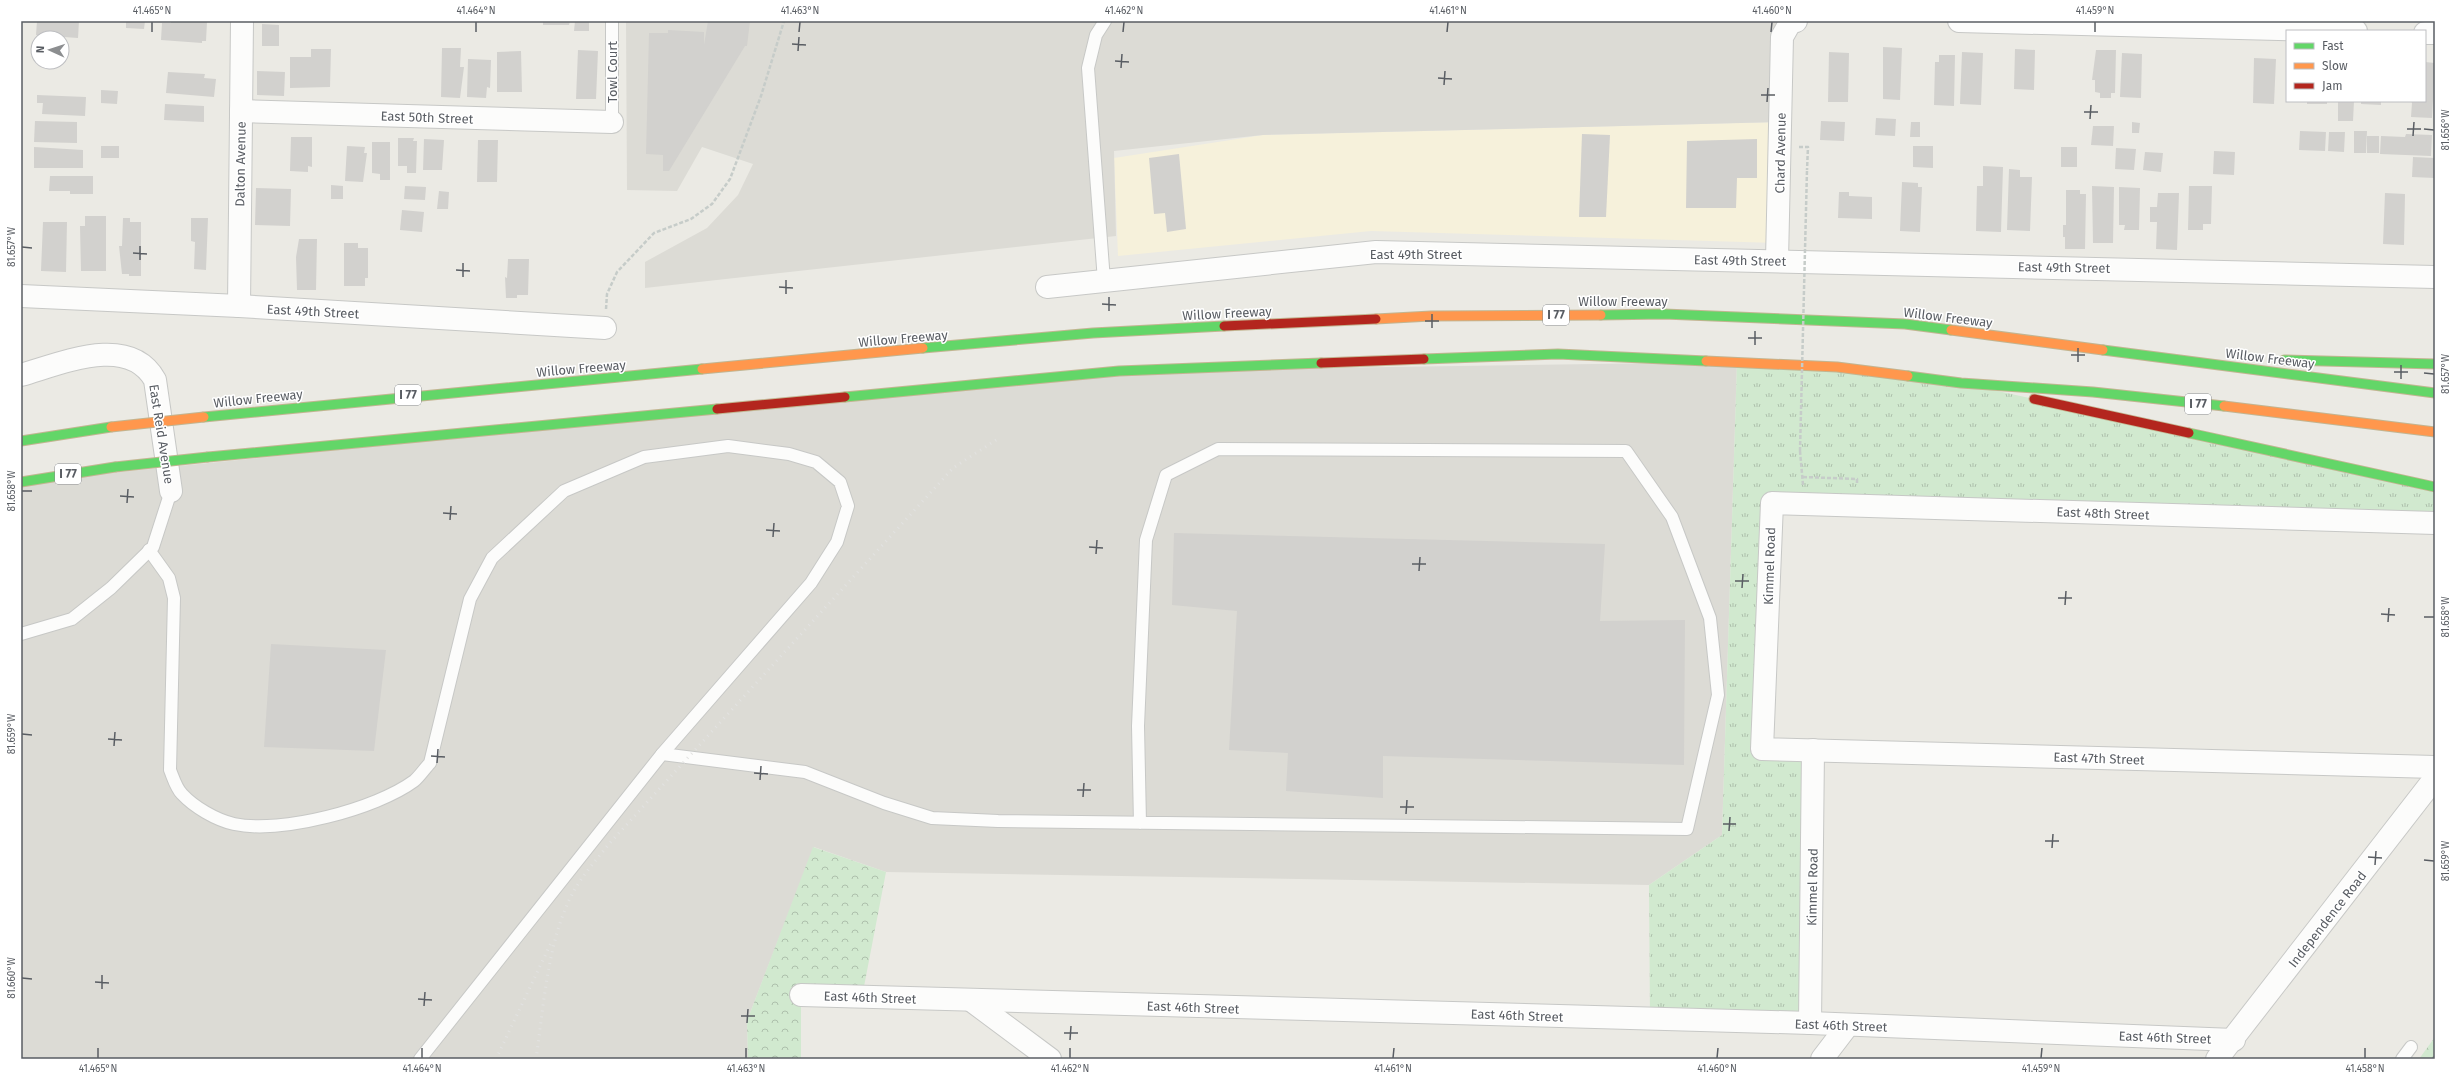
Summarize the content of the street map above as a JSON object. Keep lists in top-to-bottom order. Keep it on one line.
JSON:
{"streets":{"highway":["Willow Freeway","I 77"],"street":["East 50th Street","Chard Avenue","Dalton Avenue","East 49th Street","East Reid Avenue","East 48th Street","Kimmel Road","East 47th Street","Independence Road","East 46th Street"],"lane":["Towl Court"]},"crossings":[["Towl Court","East 50th Street"],["East 50th Street","Dalton Avenue"],["Chard Avenue","East 49th Street"],["Dalton Avenue","East 49th Street"],["East 48th Street","Kimmel Road"],["Kimmel Road","East 47th Street"],["Kimmel Road","East 46th Street"],["Independence Road","East 46th Street"]],"legend":["Fast","Slow","Jam"],"north":"left","coordinates":["41.465°N","41.464°N","41.463°N","41.462°N","41.461°N","41.460°N","41.459°N","81.656°W","81.657°W","81.658°W","81.659°W","81.660°W","41.458°N"]}
